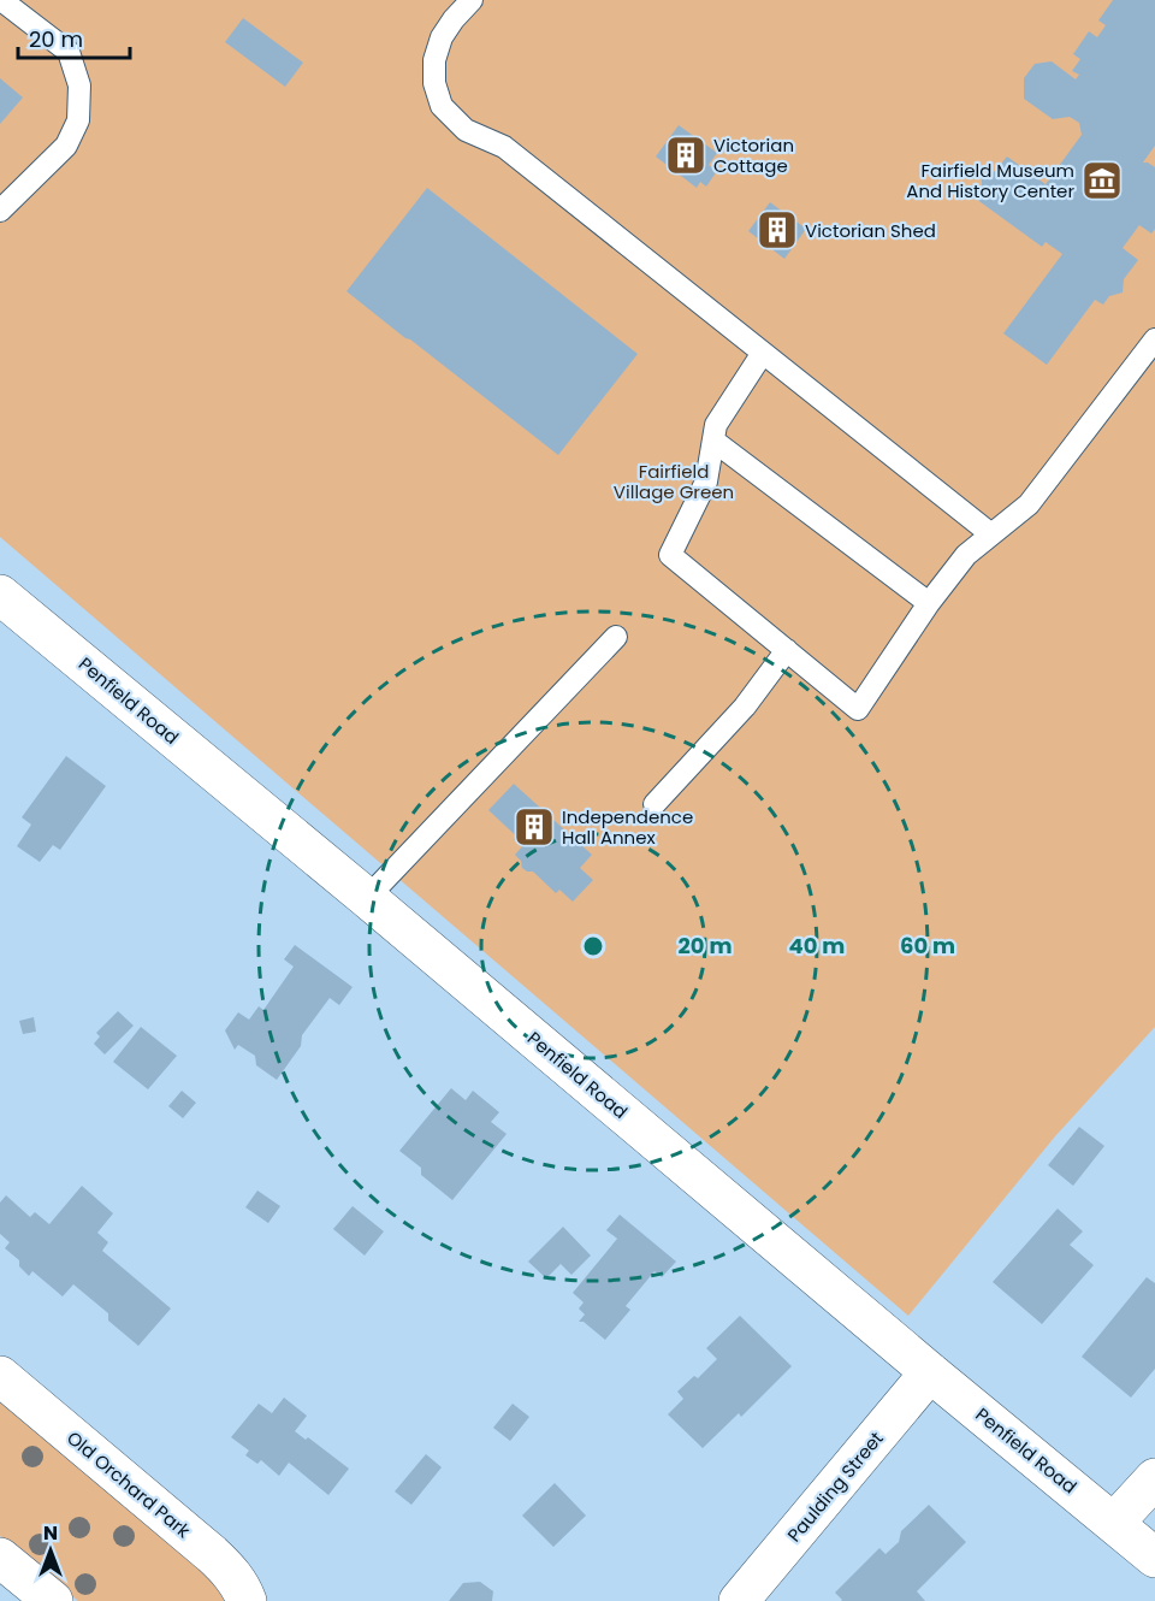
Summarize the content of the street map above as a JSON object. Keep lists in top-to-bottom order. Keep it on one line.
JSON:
{"streets":{"street":["Penfield Road","Old Orchard Park","Paulding Street"]},"crossings":[["Penfield Road","Paulding Street"]],"parks":["Fairfield Village Green"],"places":{"building":["Victorian Cottage","Victorian Shed","Independence Hall Annex"],"museum":["Fairfield Museum And History Center"]},"scale_bar":"20 m","north":"top","rings":["20 m","40 m","60 m"]}
